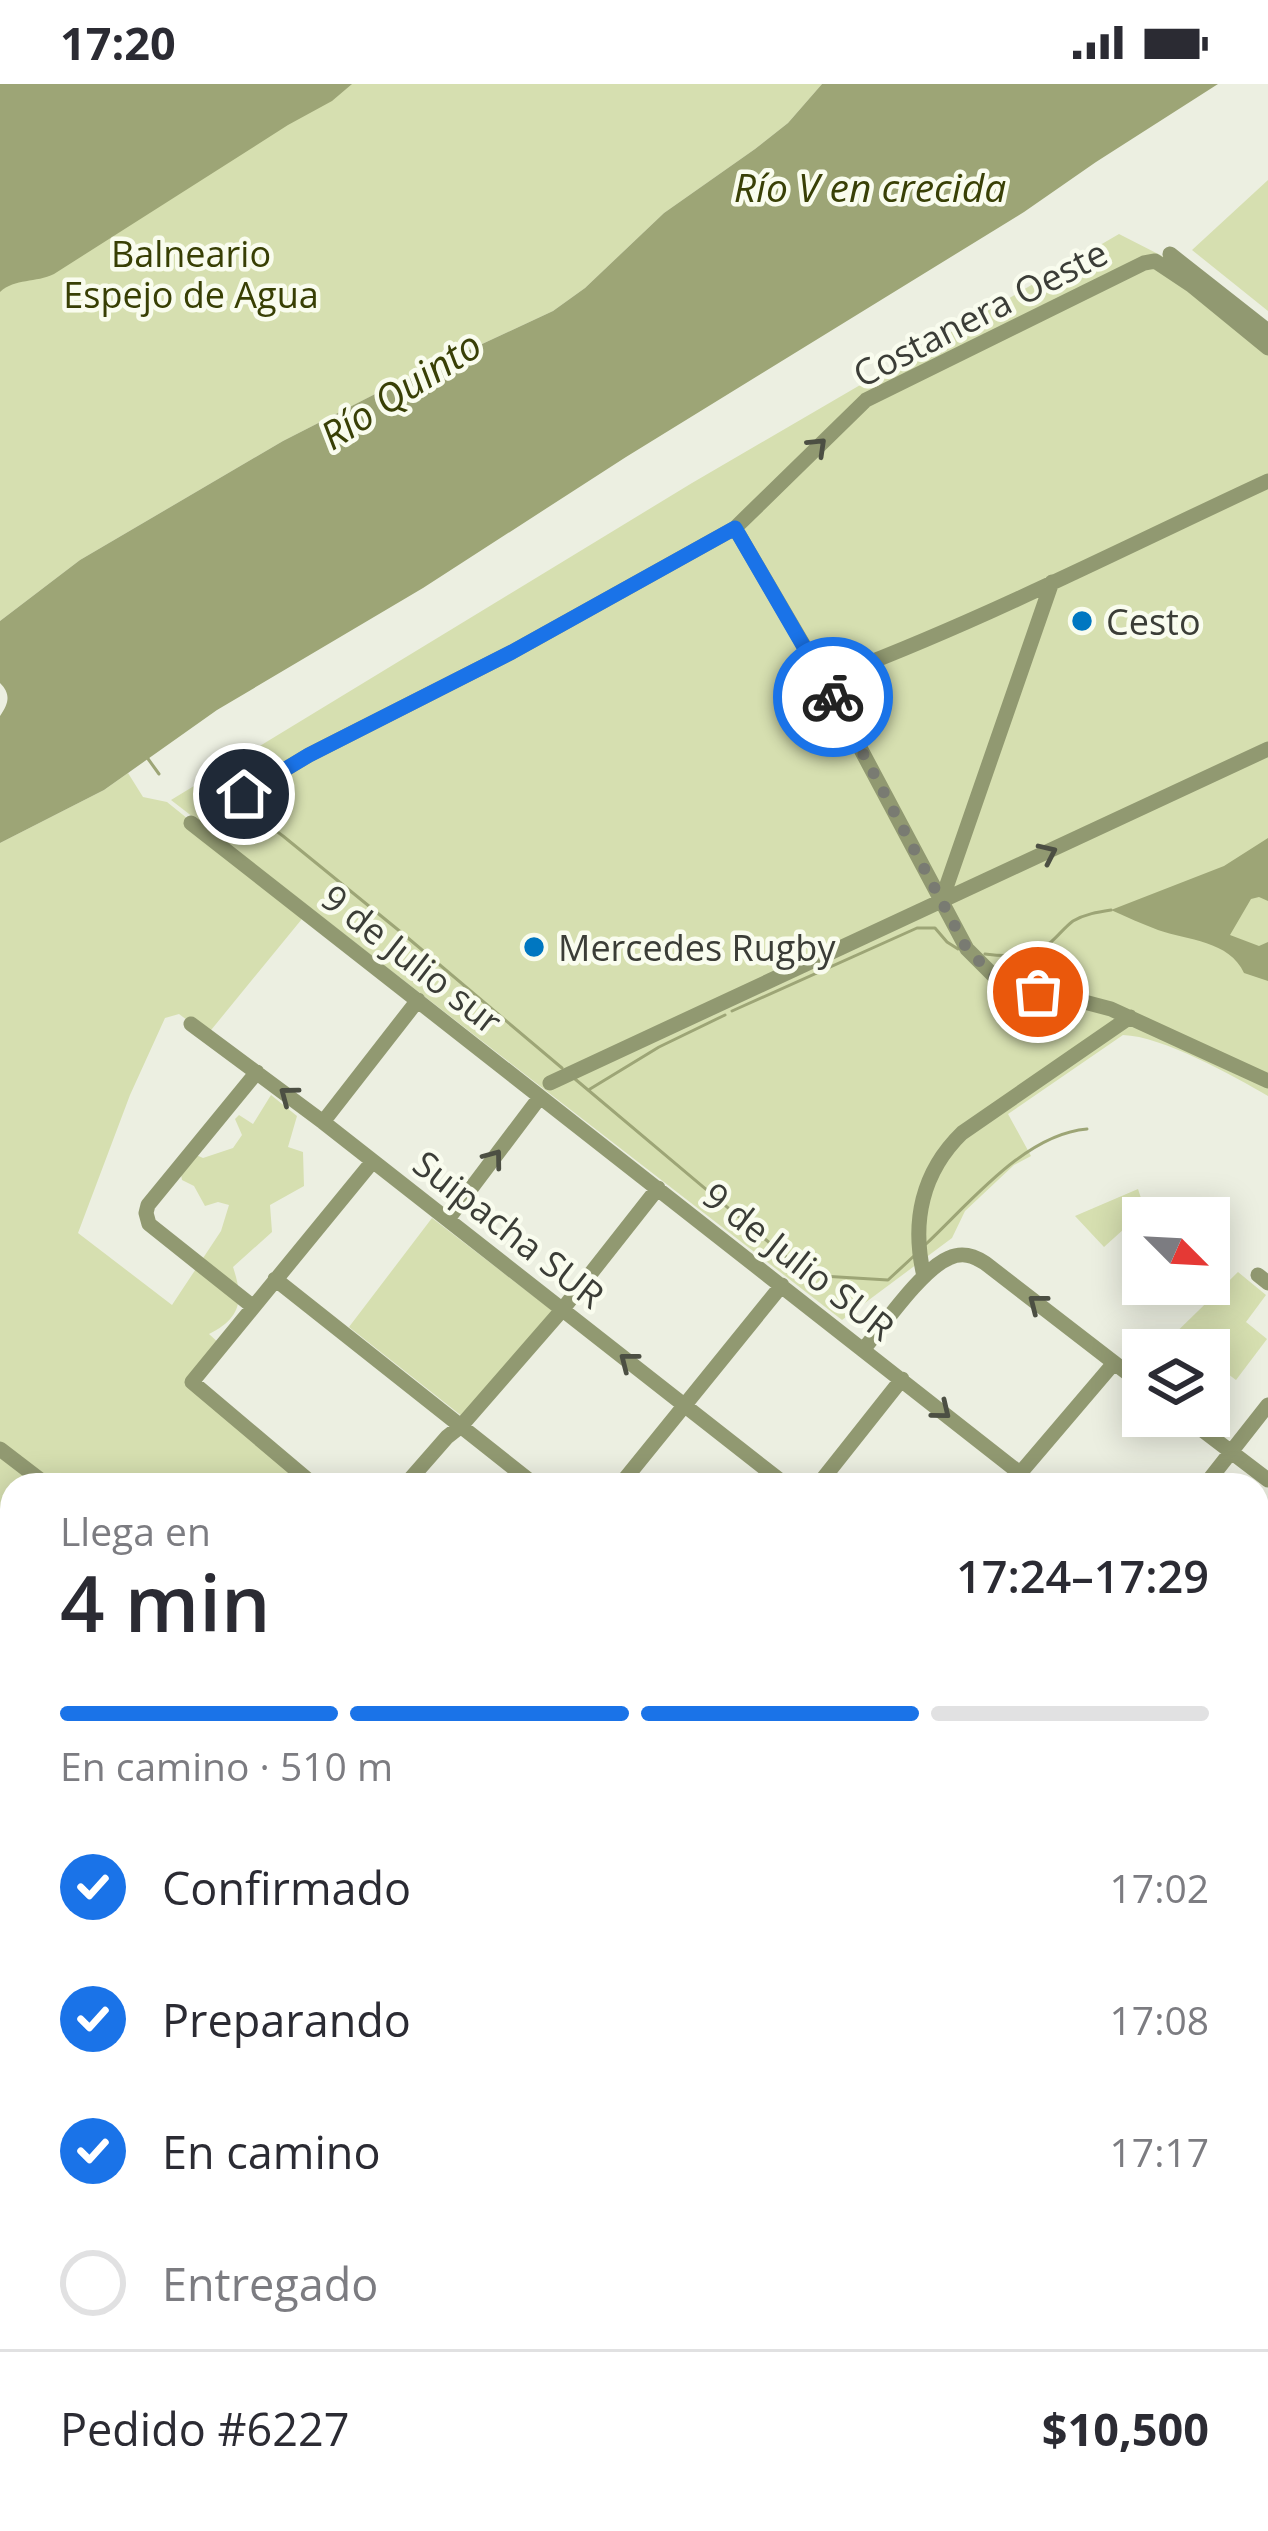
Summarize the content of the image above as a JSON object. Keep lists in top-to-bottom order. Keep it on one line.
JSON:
{"streets":{"street":["Costanera Oeste","9 de Julio sur","Suipacha SUR","9 de Julio SUR"]},"crossings":[["9 de Julio sur","9 de Julio SUR"]],"one_way":["Costanera Oeste"],"water":["Río V en crecida","Río Quinto"],"parks":["Balneario Espejo de Agua"],"places":["Cesto","Mercedes Rugby"],"north":"bottom right","page":{"status":"17:20","heading":["4 min","Llega en","17:24–17:29"],"panel":["Pedido #6227","$10,500"],"bar":"En camino · 510 m","list":[["Confirmado","17:02"],["Preparando","17:08"],["En camino","17:17"],"Entregado"]}}
